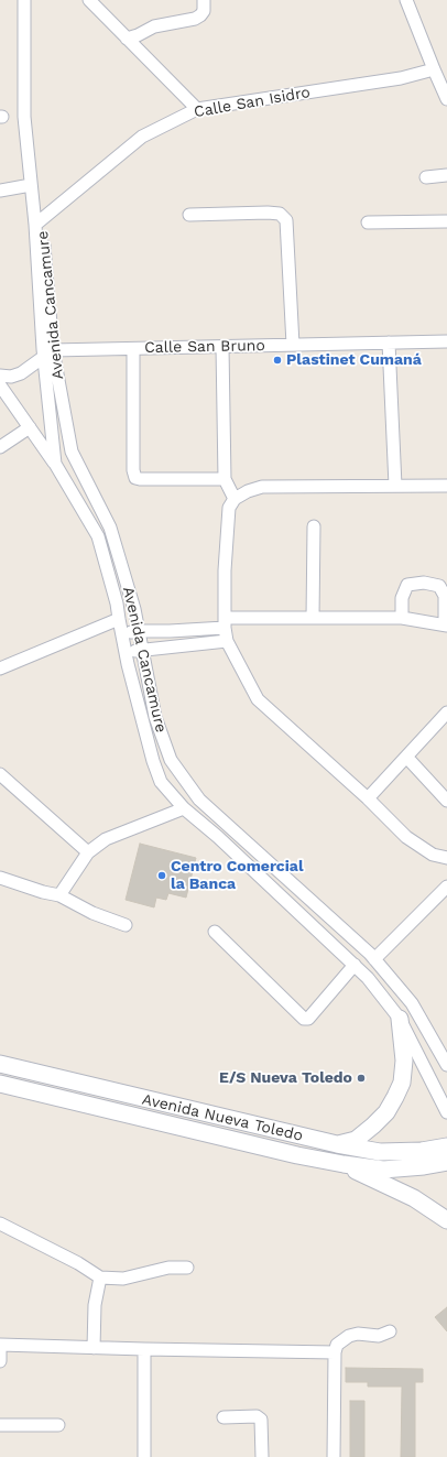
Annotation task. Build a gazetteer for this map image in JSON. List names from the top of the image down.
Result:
{
  "streets": {
    "main road": ["Avenida Nueva Toledo"],
    "street": ["Calle San Isidro", "Avenida Cancamure", "Calle San Bruno"]
  },
  "crossings": [
    ["Calle San Isidro", "Avenida Cancamure"],
    ["Avenida Cancamure", "Calle San Bruno"]
  ],
  "places": ["Plastinet Cumaná", "Centro Comercial la Banca", "E/S Nueva Toledo"]
}
